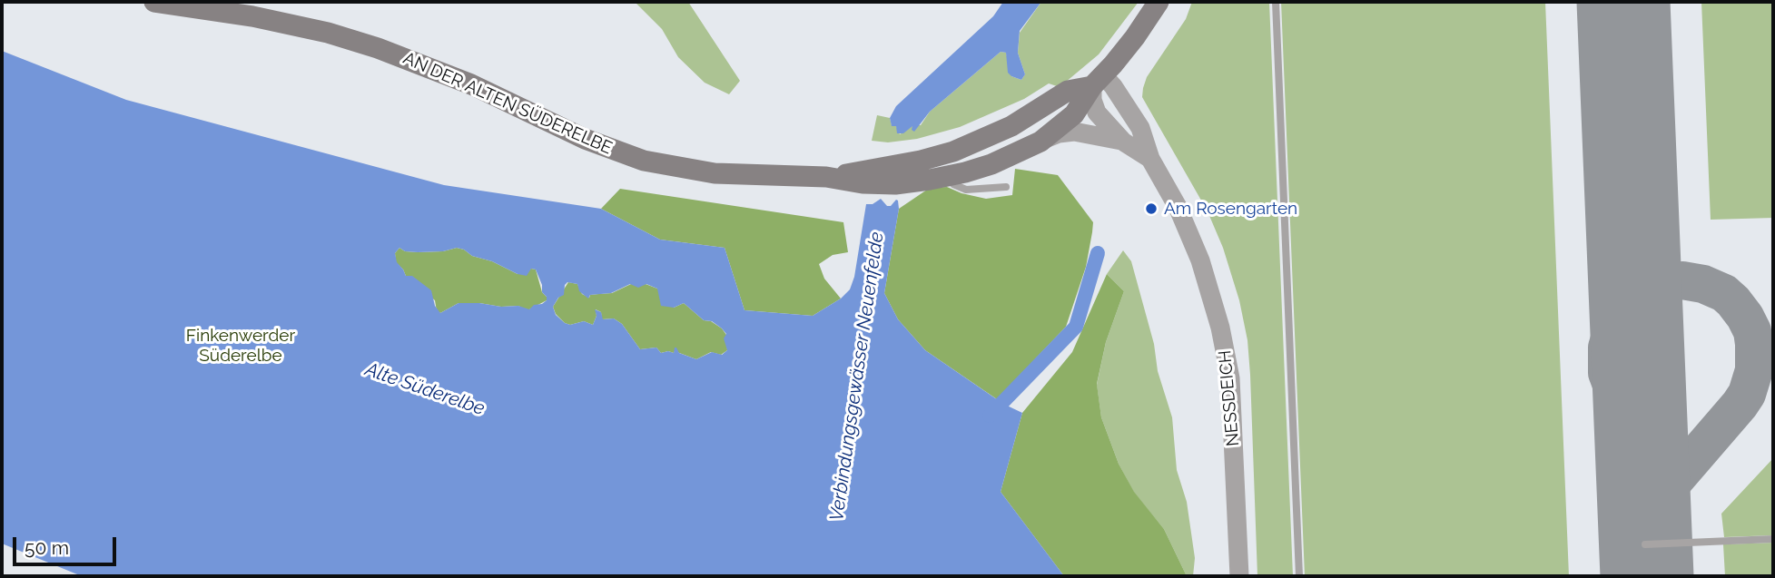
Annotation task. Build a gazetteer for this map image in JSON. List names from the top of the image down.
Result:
{
  "streets": {
    "main road": ["AN DER ALTEN SÜDERELBE"],
    "street": ["NESSDEICH"]
  },
  "crossings": [
    ["AN DER ALTEN SÜDERELBE", "NESSDEICH"]
  ],
  "water": ["Verbindungsgewässer Neuenfelde", "Alte Süderelbe"],
  "parks": ["Finkenwerder Süderelbe"],
  "places": ["Am Rosengarten"],
  "scale_bar": "50 m"
}
